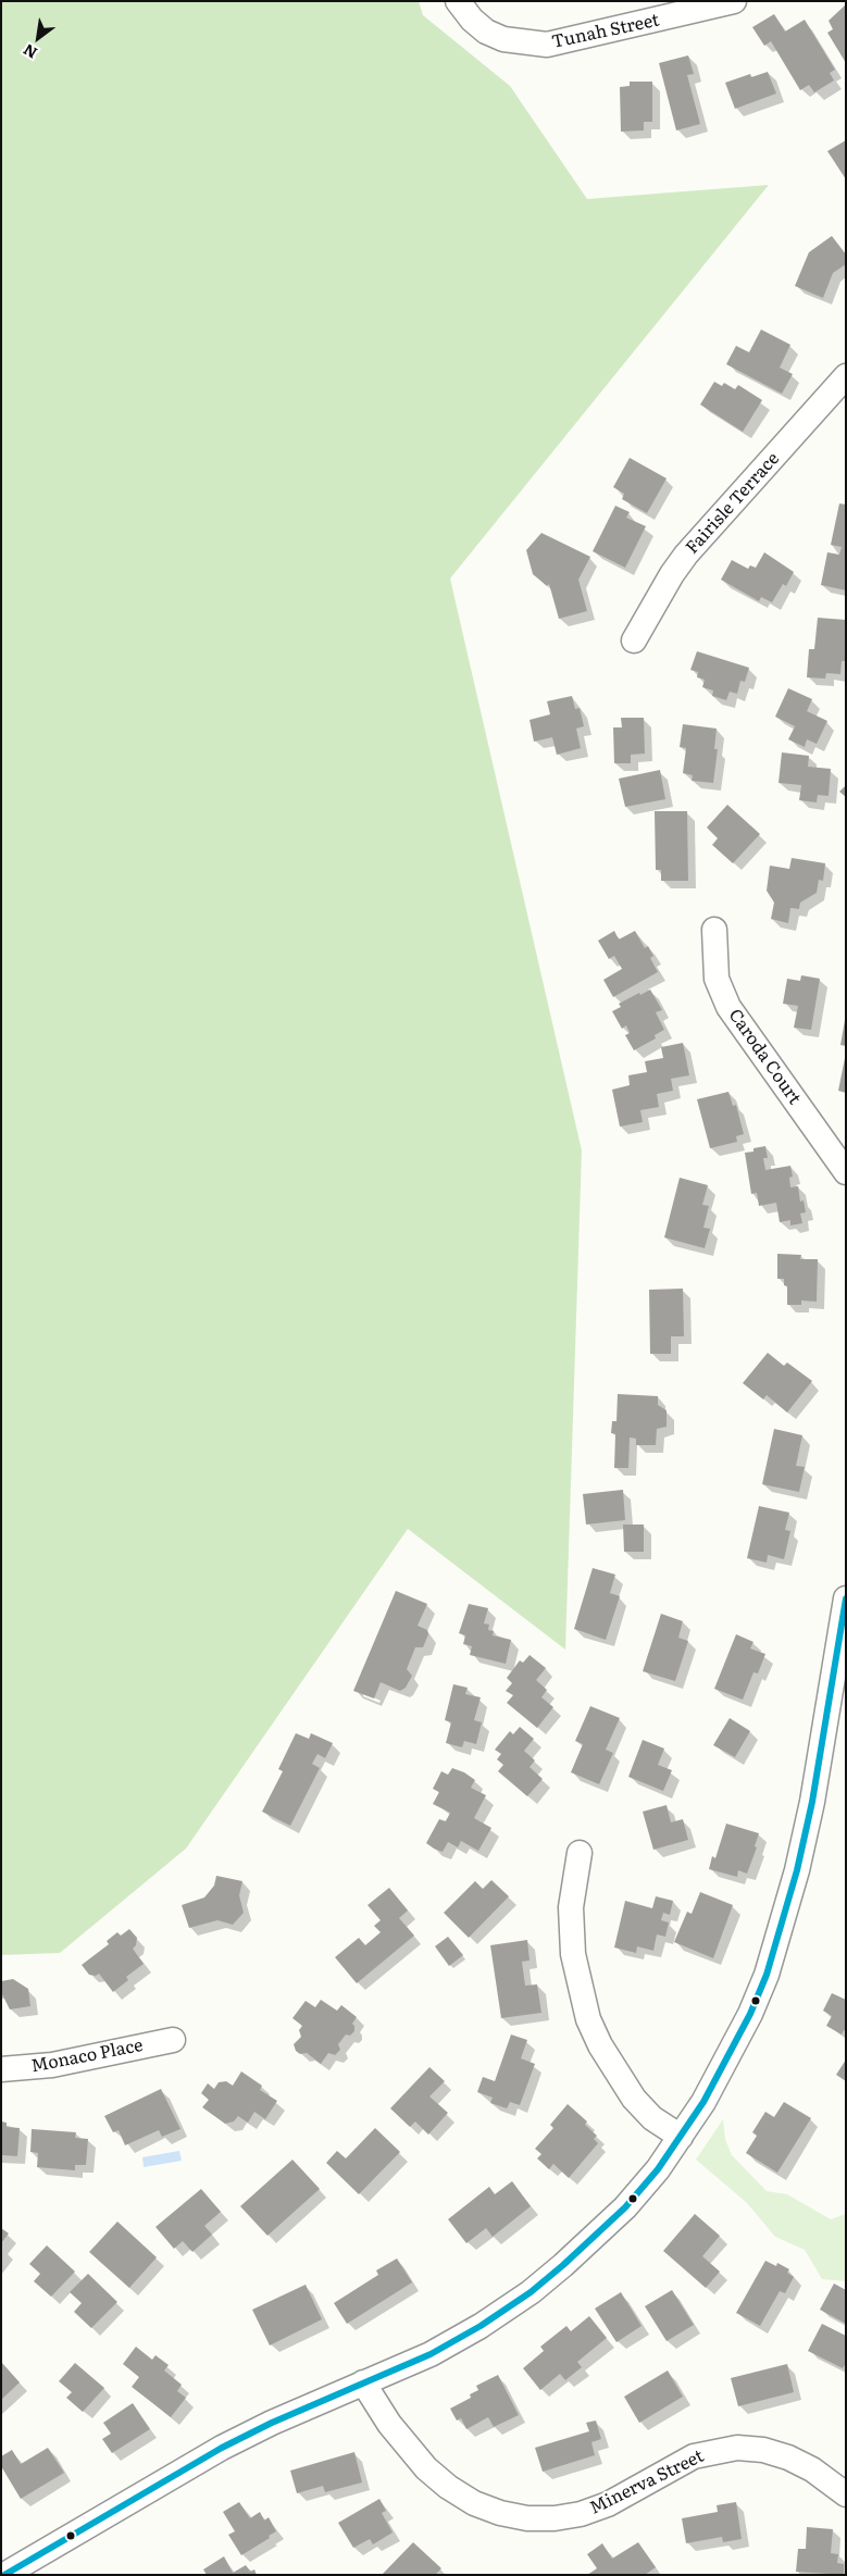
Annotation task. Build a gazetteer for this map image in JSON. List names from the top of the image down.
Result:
{
  "streets": {
    "street": [
      "Tunah Street",
      "Fairisle Terrace",
      "Caroda Court",
      "Monaco Place",
      "Minerva Street"
    ]
  },
  "north": "bottom left"
}
